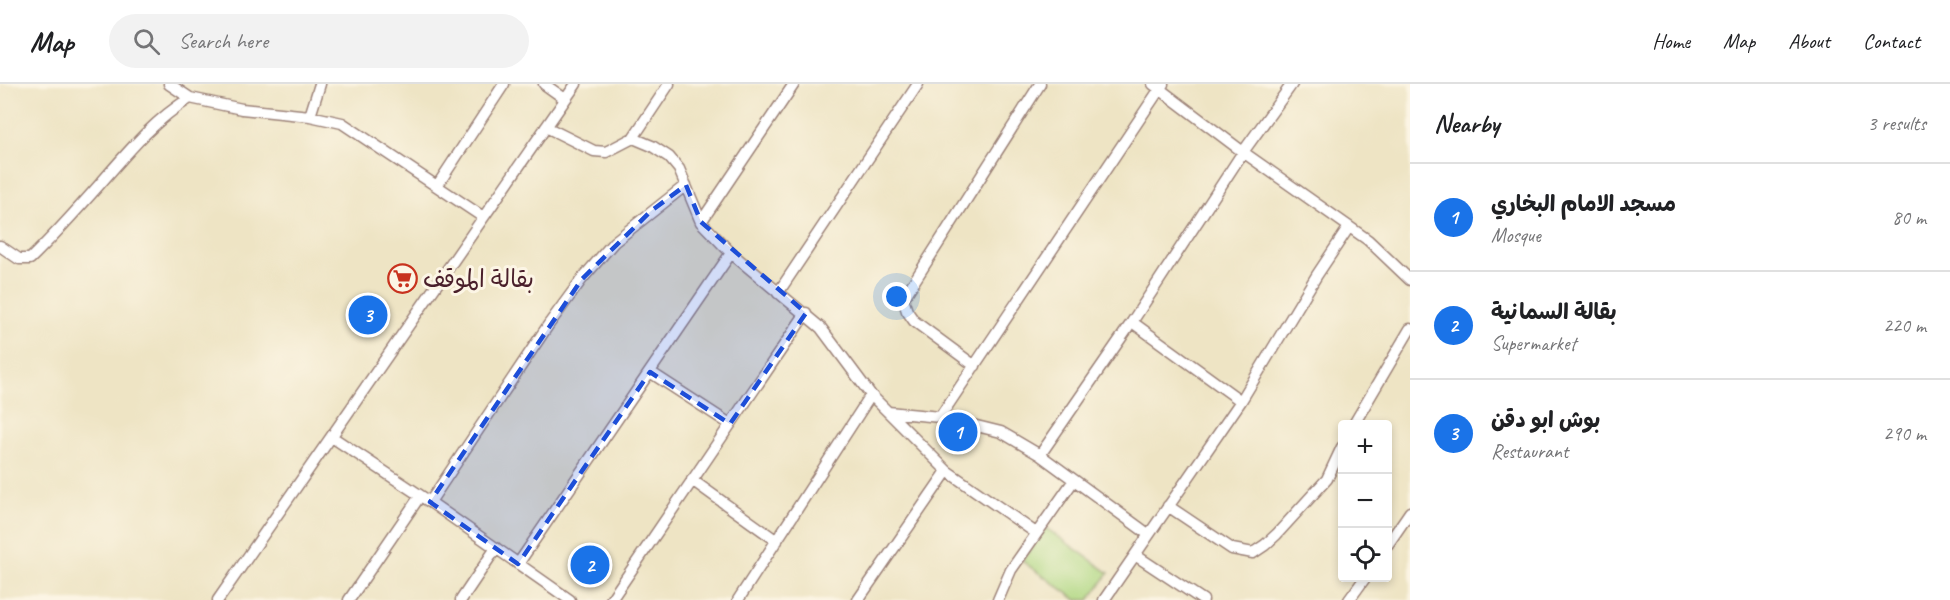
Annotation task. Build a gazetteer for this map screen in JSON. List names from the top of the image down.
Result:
{
  "places": {
    "supermarket": ["بقالة الموقف"]
  },
  "page": {
    "header": "Map",
    "search": "Search here",
    "nav": [
      "Home",
      "Map",
      "About",
      "Contact"
    ],
    "heading": ["Nearby", "3 results"],
    "list": [
      {
        "mark": "1",
        "name": "مسجد الامام البخاري",
        "note": "Mosque",
        "value": "80 m"
      },
      {
        "mark": "2",
        "name": "بقالة السمانية",
        "note": "Supermarket",
        "value": "220 m"
      },
      {
        "mark": "3",
        "name": "بوش ابو دقن",
        "note": "Restaurant",
        "value": "290 m"
      }
    ],
    "pins": ["3", "1", "2"],
    "map_buttons": ["+", "−"]
  }
}
